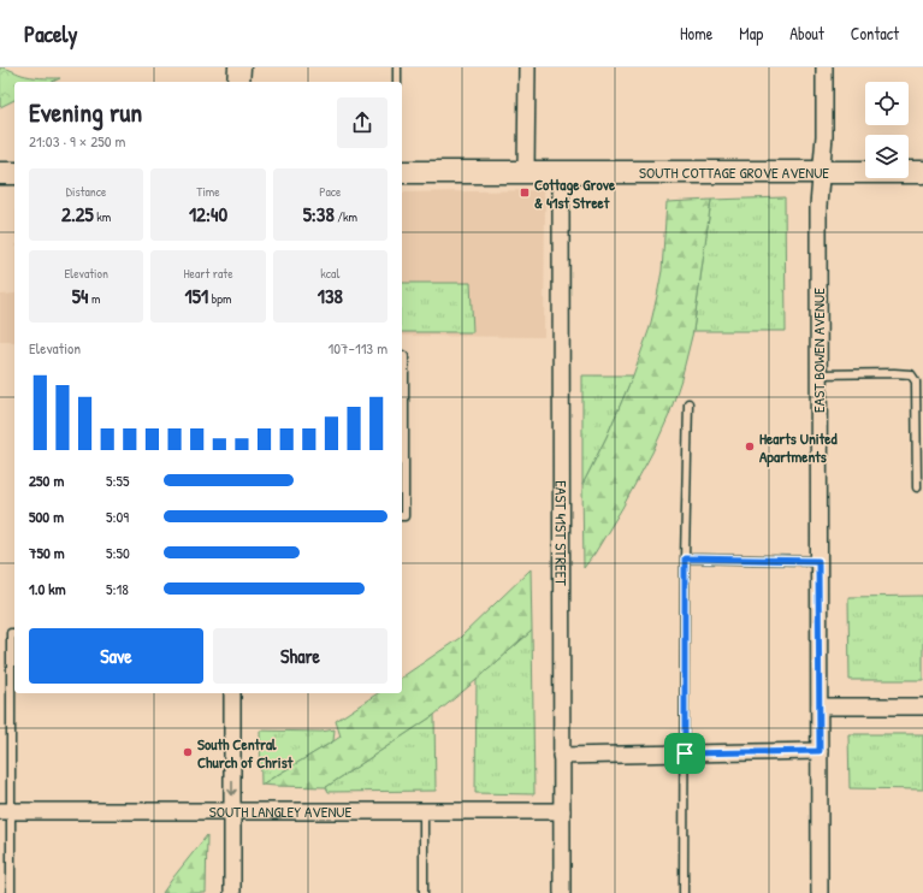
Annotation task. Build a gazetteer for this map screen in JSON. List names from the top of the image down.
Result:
{
  "streets": {
    "main road": ["SOUTH COTTAGE GROVE AVENUE"],
    "street": ["EAST BOWEN AVENUE", "EAST 41ST STREET", "SOUTH LANGLEY AVENUE"]
  },
  "crossings": [
    ["SOUTH COTTAGE GROVE AVENUE", "EAST BOWEN AVENUE"],
    ["SOUTH COTTAGE GROVE AVENUE", "EAST 41ST STREET"],
    ["EAST 41ST STREET", "SOUTH LANGLEY AVENUE"]
  ],
  "places": {
    "transit": ["Cottage Grove & 41st Street"],
    "other": ["Hearts United Apartments", "South Central Church of Christ"]
  },
  "page": {
    "header": "Pacely",
    "nav": [
      "Home",
      "Map",
      "About",
      "Contact"
    ],
    "heading": ["Evening run", "21:03 · 9 × 250 m"],
    "stats": [
      ["Distance", "2.25 km"],
      ["Time", "12:40"],
      ["Pace", "5:38 /km"],
      ["Elevation", "54 m"],
      ["Heart rate", "151 bpm"],
      ["kcal", "138"]
    ],
    "chart": ["Elevation", "107–113 m"],
    "list": [
      {
        "name": "250 m",
        "note": "5:55"
      },
      {
        "name": "500 m",
        "note": "5:09"
      },
      {
        "name": "750 m",
        "note": "5:50"
      },
      {
        "name": "1.0 km",
        "note": "5:18"
      }
    ],
    "buttons": ["Save", "Share"]
  }
}
